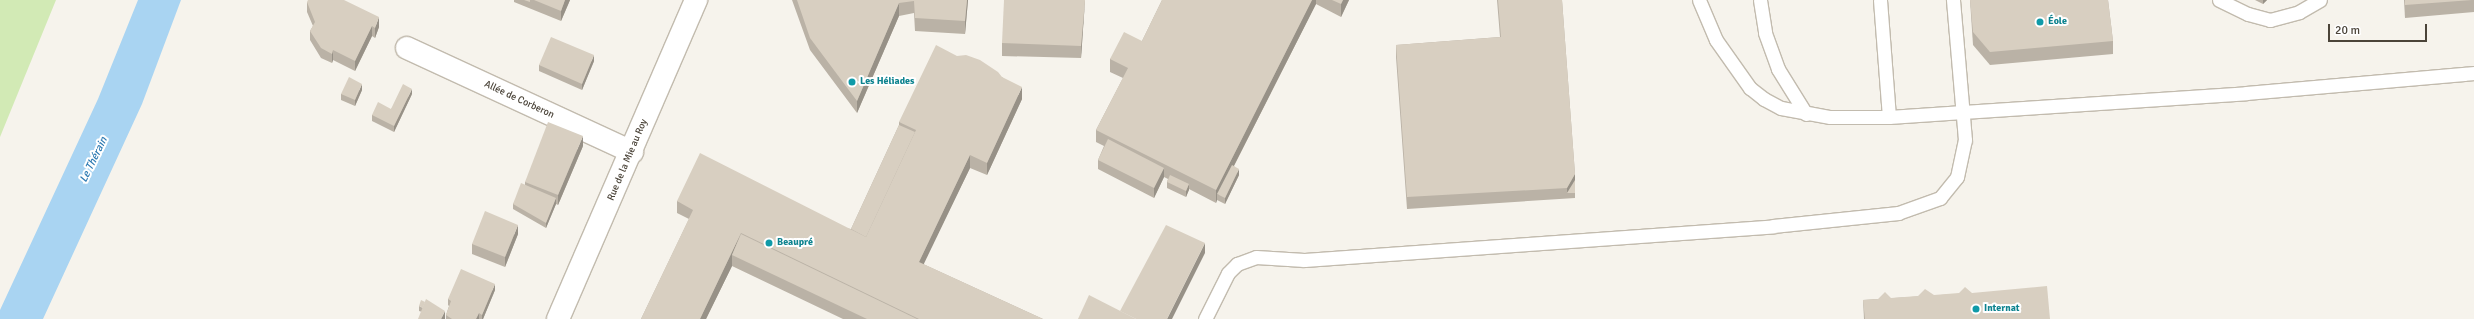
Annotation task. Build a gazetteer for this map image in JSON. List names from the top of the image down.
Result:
{
  "streets": {
    "street": ["Allée de Corberon", "Rue de la Mie au Roy"]
  },
  "crossings": [
    ["Allée de Corberon", "Rue de la Mie au Roy"]
  ],
  "water": ["Le Thérain"],
  "places": [
    "Éole",
    "Les Héliades",
    "Beaupré",
    "Internat"
  ],
  "scale_bar": "20 m"
}
